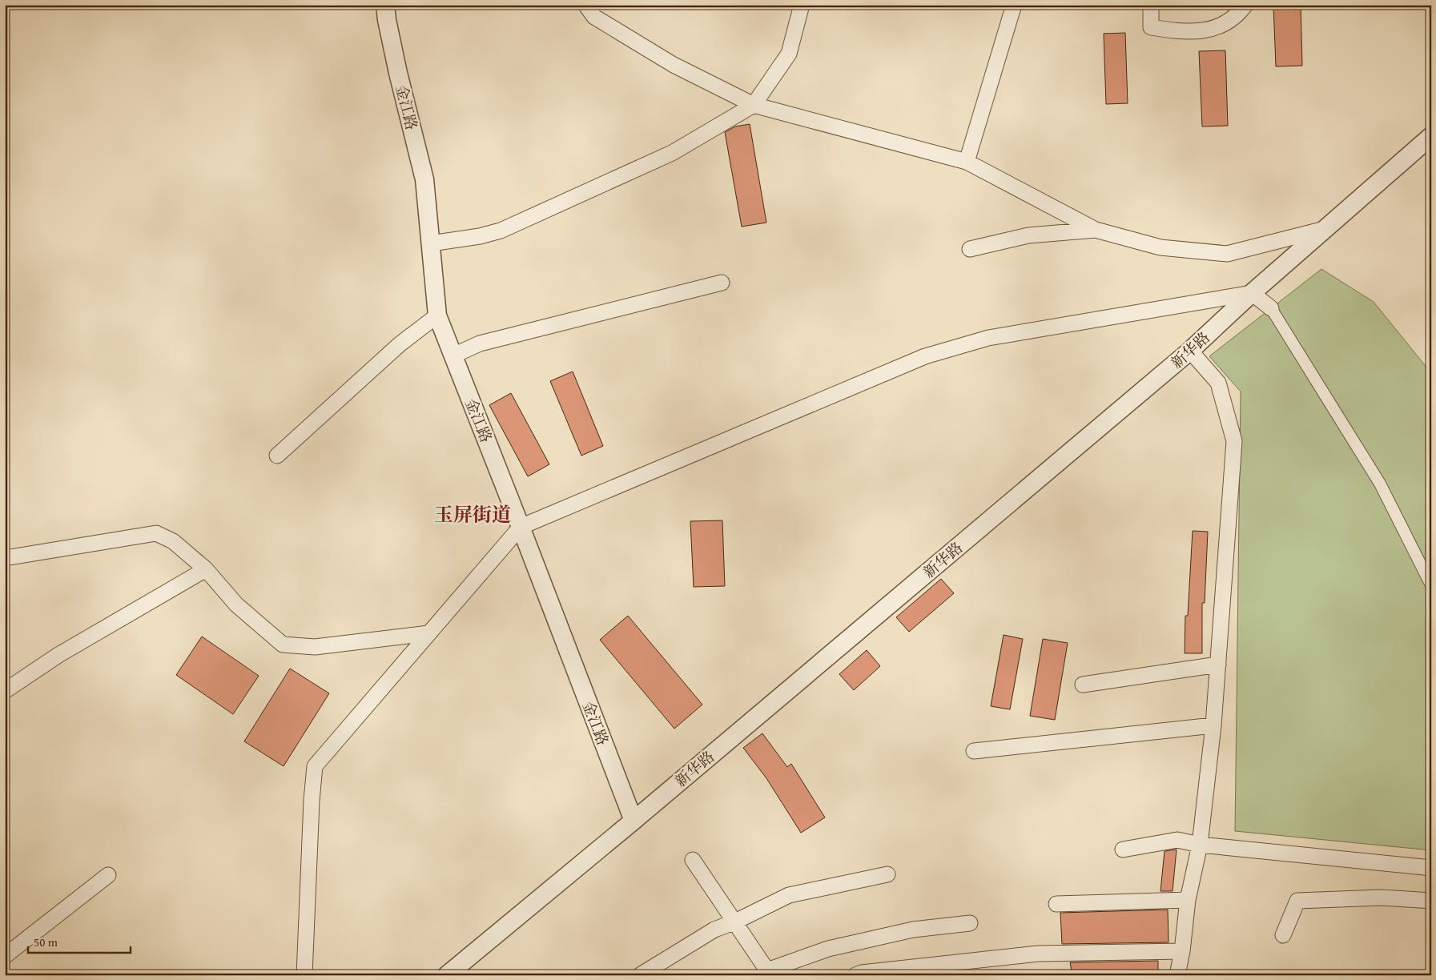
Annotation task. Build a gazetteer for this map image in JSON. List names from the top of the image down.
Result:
{
  "streets": {
    "street": ["金江路", "新华路"]
  },
  "crossings": [
    ["金江路", "新华路"]
  ],
  "districts": ["玉屏街道"],
  "scale_bar": "50 m"
}
